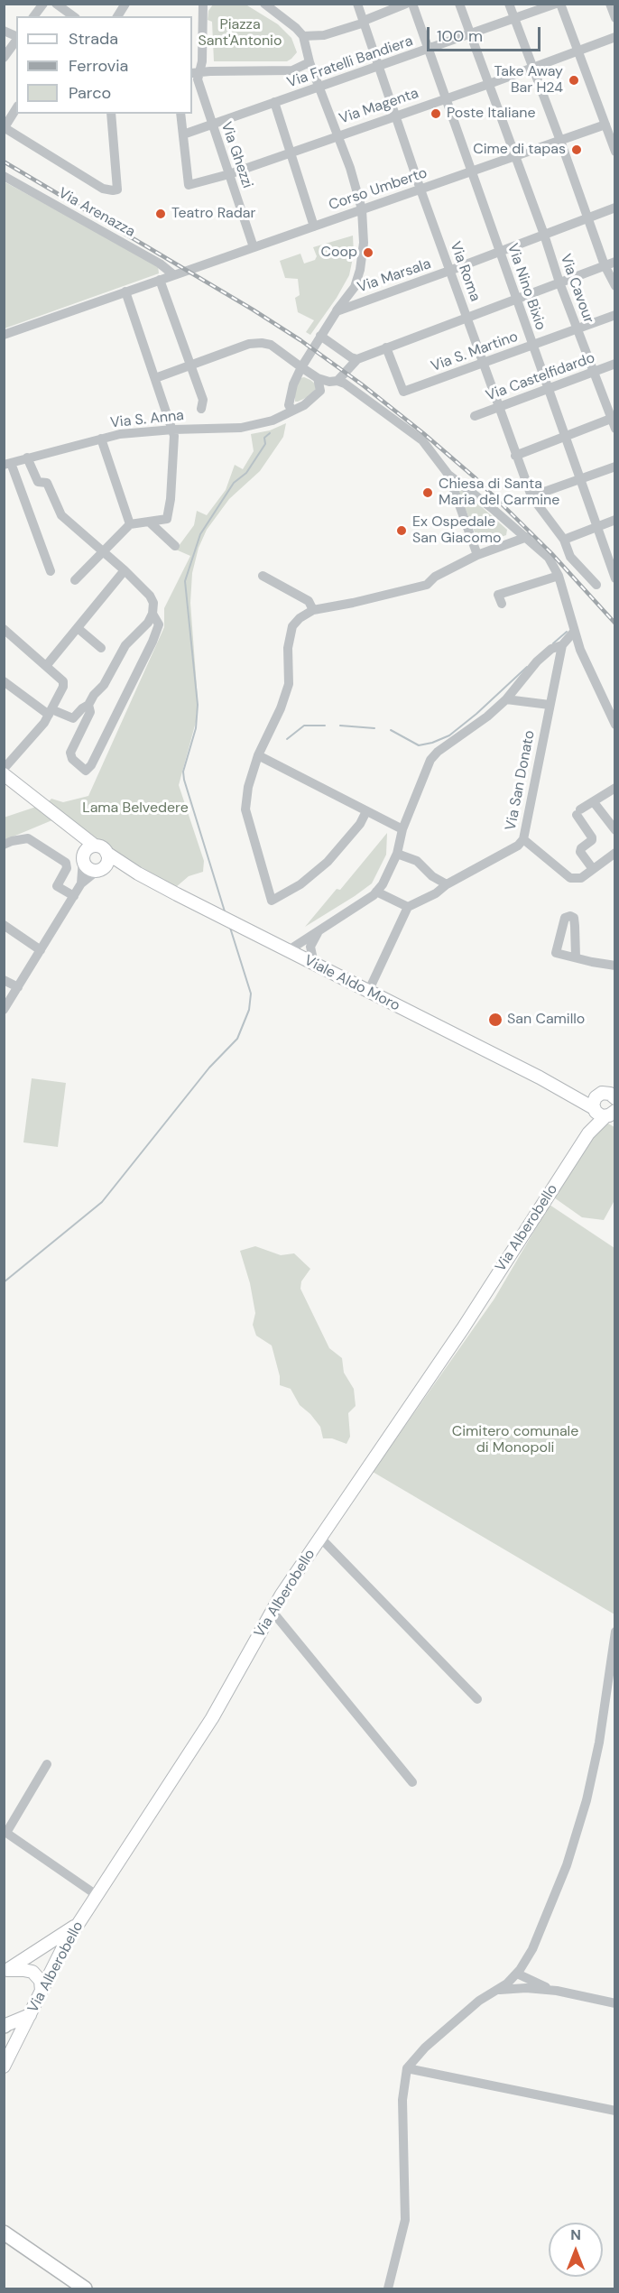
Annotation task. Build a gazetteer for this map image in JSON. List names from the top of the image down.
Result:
{
  "streets": {
    "main road": ["Viale Aldo Moro", "Via Alberobello"],
    "street": [
      "Via Fratelli Bandiera",
      "Via Magenta",
      "Via Ghezzi",
      "Corso Umberto",
      "Via Arenazza",
      "Via Roma",
      "Via Marsala",
      "Via Nino Bixio",
      "Via Cavour",
      "Via S. Martino",
      "Via Castelfidardo",
      "Via S. Anna",
      "Via San Donato"
    ]
  },
  "crossings": [
    ["Via Fratelli Bandiera", "Via Magenta"],
    ["Via Fratelli Bandiera", "Via Ghezzi"],
    ["Via Fratelli Bandiera", "Via Roma"],
    ["Via Fratelli Bandiera", "Via Nino Bixio"],
    ["Via Fratelli Bandiera", "Via Cavour"],
    ["Via Magenta", "Via Ghezzi"],
    ["Via Magenta", "Via Roma"],
    ["Via Magenta", "Via Nino Bixio"],
    ["Via Magenta", "Via Cavour"],
    ["Via Ghezzi", "Corso Umberto"],
    ["Corso Umberto", "Via Arenazza"],
    ["Corso Umberto", "Via Roma"],
    ["Corso Umberto", "Via Nino Bixio"],
    ["Corso Umberto", "Via Cavour"],
    ["Via Roma", "Via Marsala"],
    ["Via Roma", "Via S. Martino"],
    ["Via Roma", "Via Castelfidardo"],
    ["Via Marsala", "Via Nino Bixio"],
    ["Via Marsala", "Via Cavour"],
    ["Via Nino Bixio", "Via S. Martino"],
    ["Via Nino Bixio", "Via Castelfidardo"],
    ["Via Cavour", "Via S. Martino"],
    ["Via Cavour", "Via Castelfidardo"],
    ["Via San Donato", "Viale Aldo Moro"],
    ["Viale Aldo Moro", "Via Alberobello"]
  ],
  "parks": ["Piazza Sant'Antonio", "Lama Belvedere", "Cimitero comunale di Monopoli"],
  "places": [
    "Take Away Bar H24",
    "Poste Italiane",
    "Cime di tapas",
    "Teatro Radar",
    "Coop",
    "Chiesa di Santa Maria del Carmine",
    "Ex Ospedale San Giacomo",
    "San Camillo"
  ],
  "legend": ["Strada", "Ferrovia", "Parco"],
  "scale_bar": "100 m",
  "north": "top"
}
